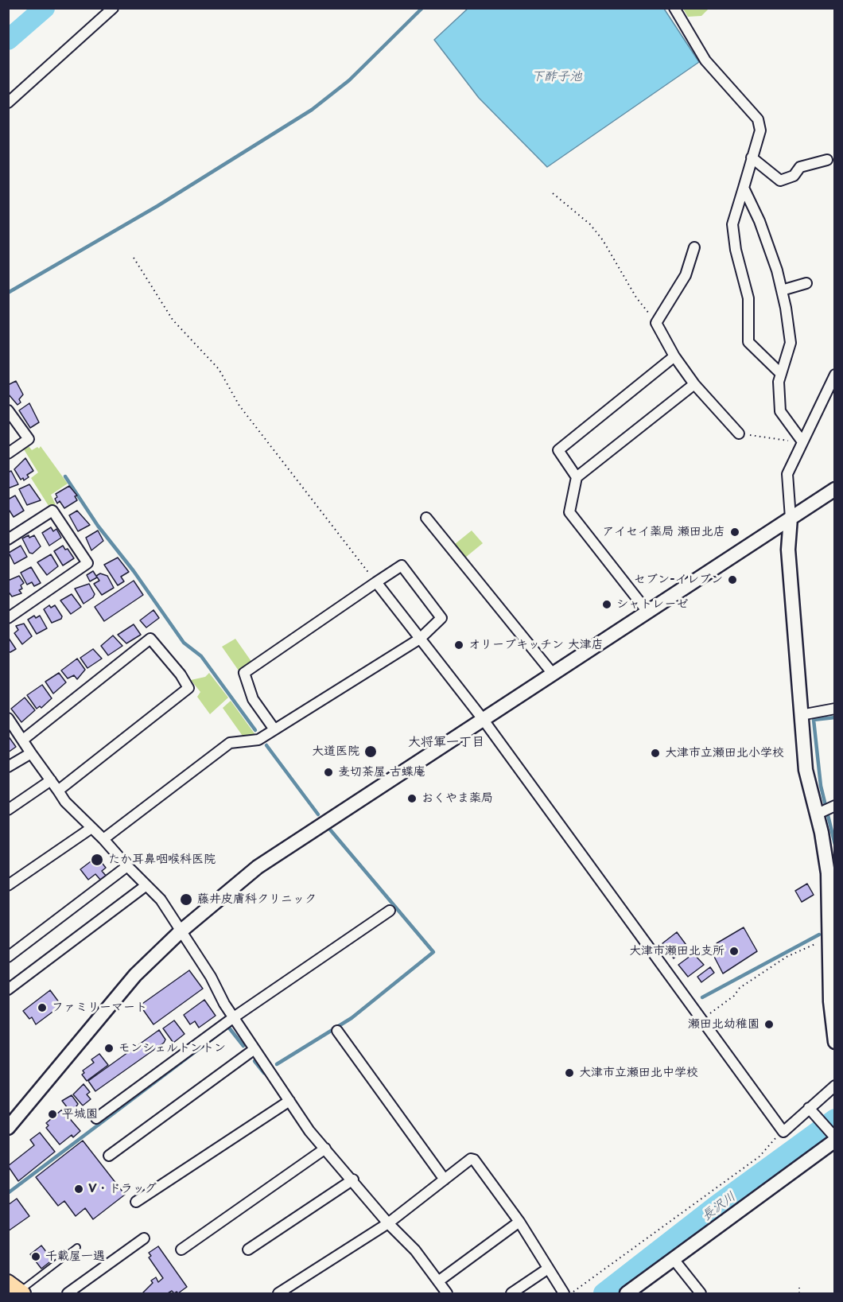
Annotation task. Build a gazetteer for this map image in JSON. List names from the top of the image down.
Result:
{
  "districts": ["大将軍一丁目"],
  "water": ["下酢子池", "長沢川"],
  "places": [
    "アイセイ薬局 瀬田北店",
    "セブン-イレブン",
    "シャトレーゼ",
    "オリーブキッチン 大津店",
    "大道医院",
    "大津市立瀬田北小学校",
    "麦切茶屋 古蝶庵",
    "おくやま薬局",
    "たか耳鼻咽喉科医院",
    "藤井皮膚科クリニック",
    "大津市瀬田北支所",
    "ファミリーマート",
    "瀬田北幼稚園",
    "モンシェルトントン",
    "大津市立瀬田北中学校",
    "平城園",
    "V・ドラッグ",
    "千載屋一遇"
  ]
}
